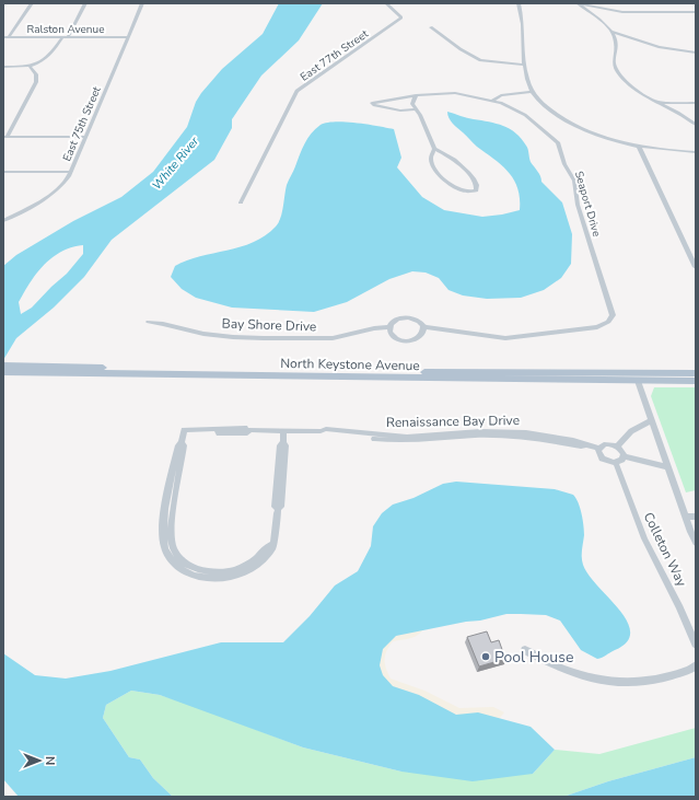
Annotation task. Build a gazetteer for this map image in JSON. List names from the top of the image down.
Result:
{
  "streets": {
    "main road": ["North Keystone Avenue"],
    "street": [
      "Ralston Avenue",
      "East 77th Street",
      "East 75th Street",
      "Seaport Drive",
      "Bay Shore Drive",
      "Renaissance Bay Drive",
      "Colleton Way"
    ]
  },
  "crossings": [
    ["Ralston Avenue", "East 75th Street"],
    ["Seaport Drive", "Bay Shore Drive"],
    ["Renaissance Bay Drive", "Colleton Way"]
  ],
  "water": ["White River"],
  "places": ["Pool House"],
  "north": "right"
}
